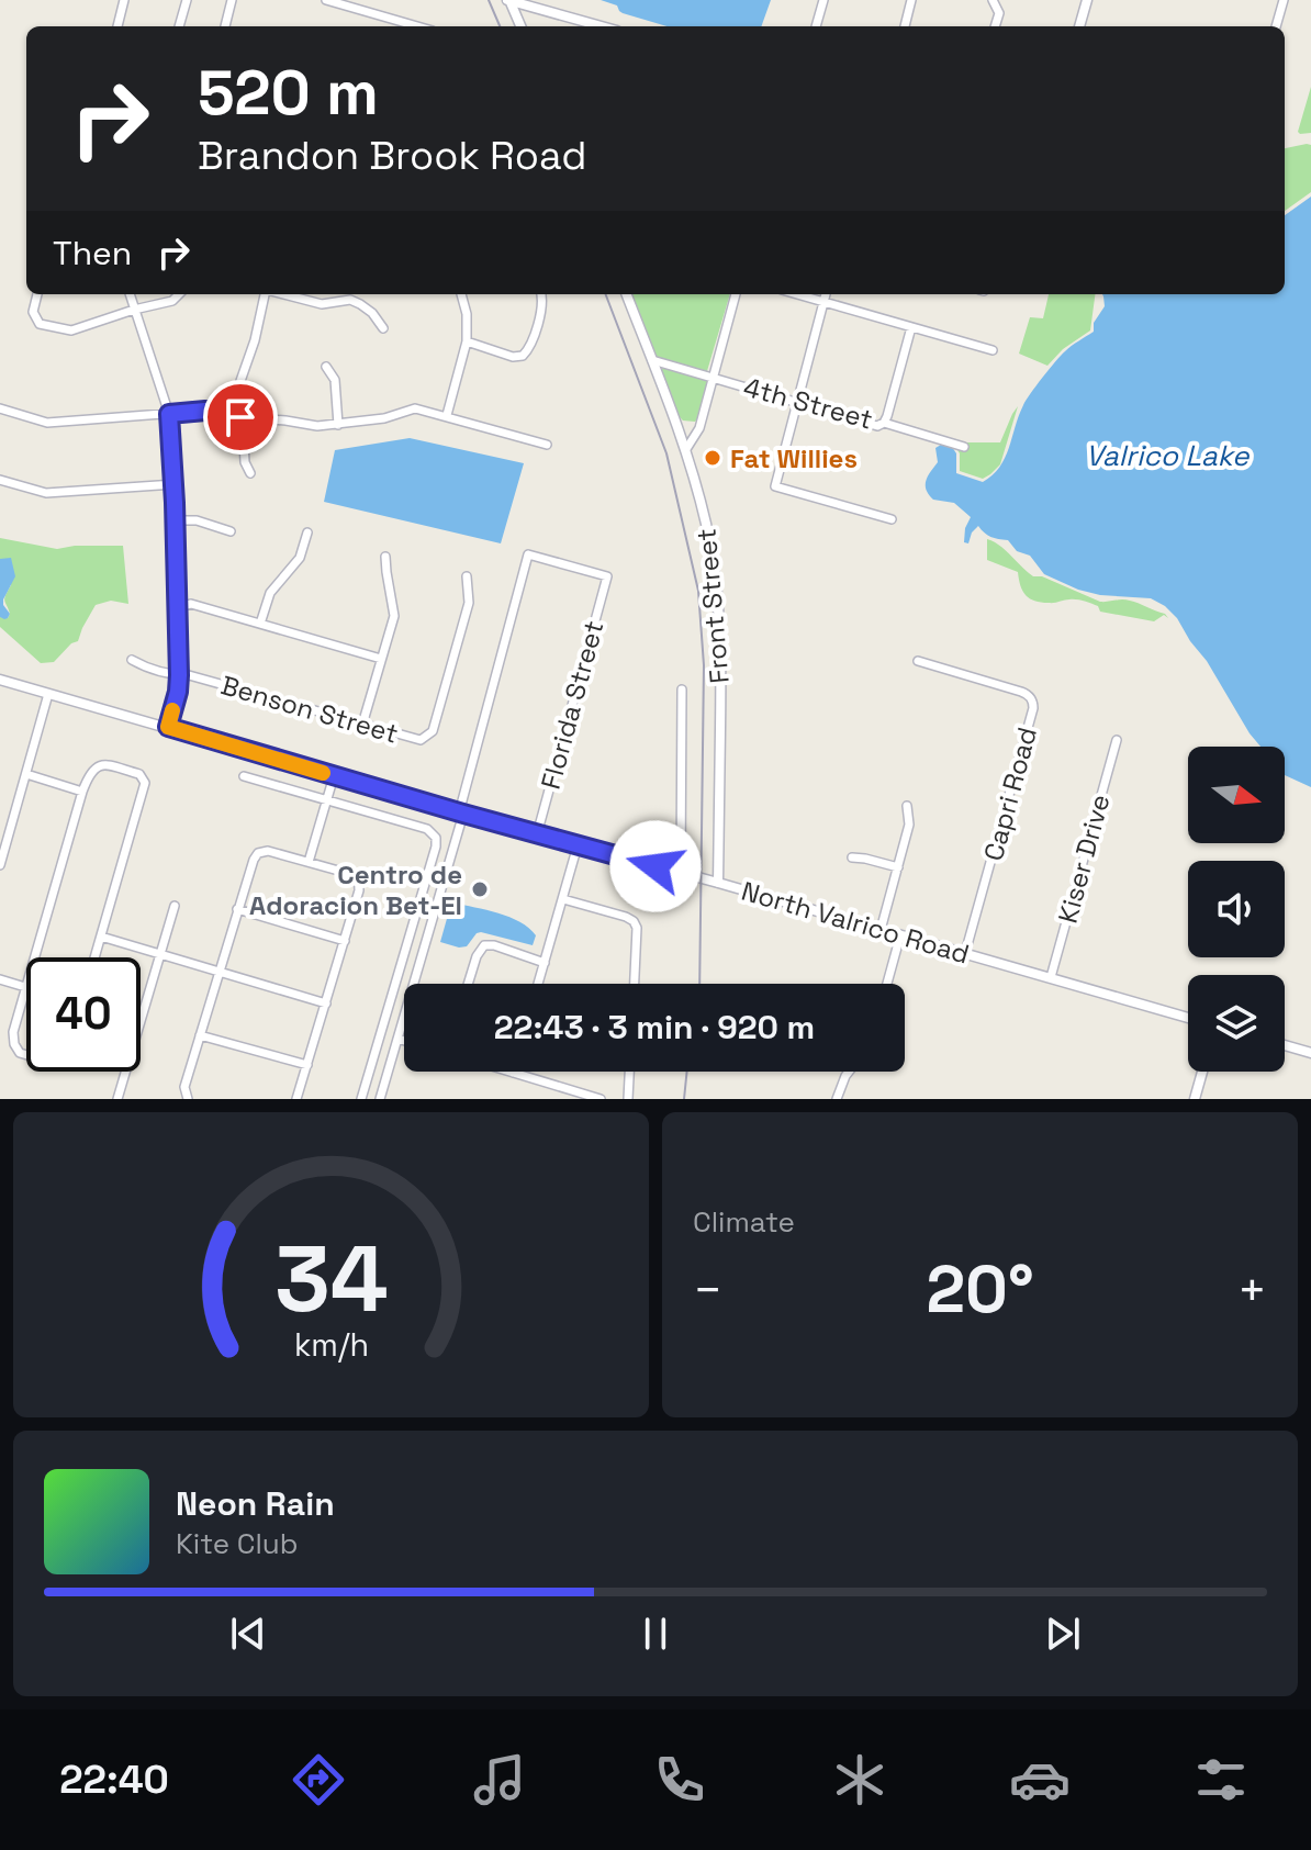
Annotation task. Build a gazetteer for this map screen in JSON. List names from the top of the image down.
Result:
{
  "streets": {
    "street": [
      "4th Street",
      "Front Street",
      "Florida Street",
      "Benson Street",
      "Capri Road",
      "Kiser Drive",
      "North Valrico Road"
    ]
  },
  "crossings": [
    ["4th Street", "Front Street"],
    ["Front Street", "North Valrico Road"],
    ["Florida Street", "North Valrico Road"],
    ["Capri Road", "North Valrico Road"],
    ["Kiser Drive", "North Valrico Road"]
  ],
  "water": ["Valrico Lake"],
  "places": ["Fat Willies", "Centro de Adoracion Bet-El"],
  "north": "right",
  "page": {
    "turn": ["520 m", "Brandon Brook Road"],
    "then": "Then",
    "limit": "40",
    "trip": "22:43 · 3 min · 920 m",
    "tile": "Climate",
    "heat": ["−", "20°", "+"],
    "song": ["Neon Rain", "Kite Club"],
    "tabs": "22:40",
    "gauge": ["34", "km/h"]
  }
}
